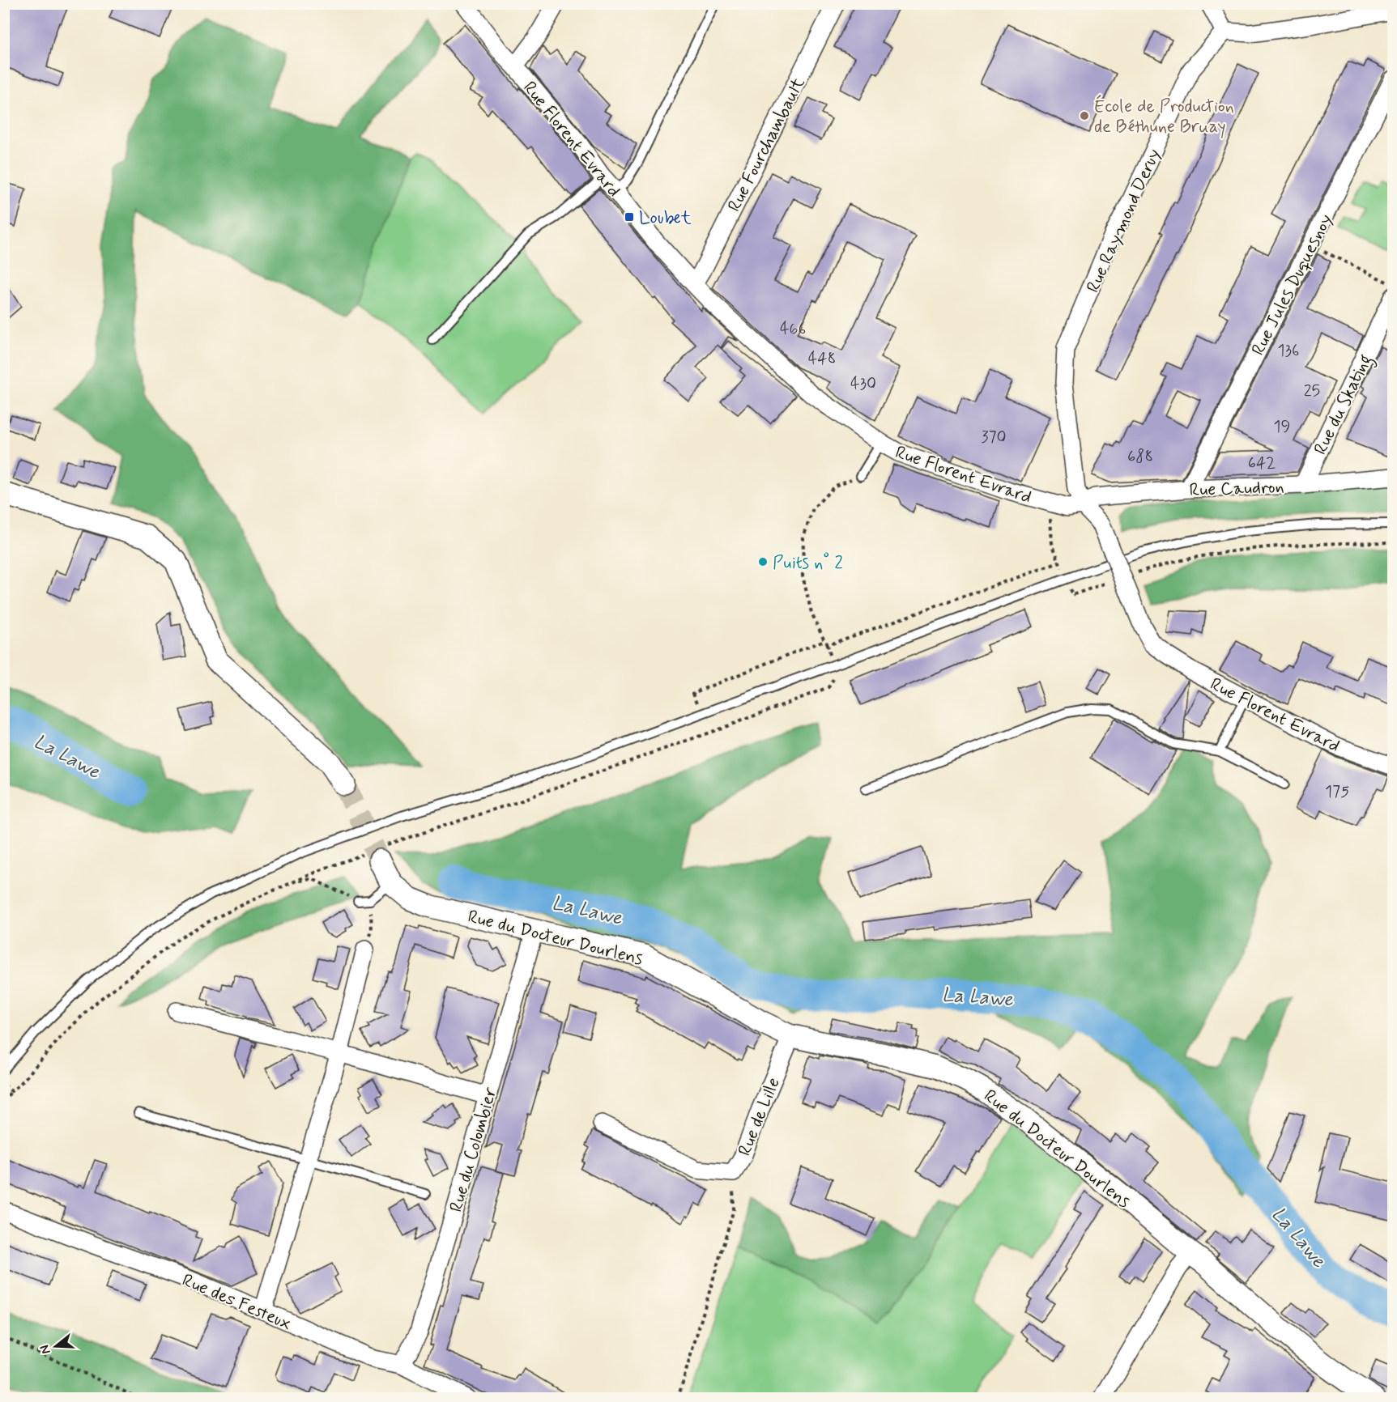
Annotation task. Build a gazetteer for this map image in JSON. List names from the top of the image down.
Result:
{
  "streets": {
    "street": [
      "Rue Florent Evrard",
      "Rue Fourchambault",
      "Rue Raymond Deruy",
      "Rue Jules Duquesnoy",
      "Rue du Skating",
      "Rue Caudron",
      "Rue du Docteur Dourlens",
      "Rue de Lille",
      "Rue du Colombier",
      "Rue des Festeux"
    ]
  },
  "crossings": [
    ["Rue Florent Evrard", "Rue Fourchambault"],
    ["Rue Florent Evrard", "Rue Raymond Deruy"],
    ["Rue Florent Evrard", "Rue Caudron"],
    ["Rue Raymond Deruy", "Rue Caudron"],
    ["Rue Jules Duquesnoy", "Rue Caudron"],
    ["Rue du Skating", "Rue Caudron"],
    ["Rue du Docteur Dourlens", "Rue de Lille"],
    ["Rue du Docteur Dourlens", "Rue du Colombier"],
    ["Rue du Colombier", "Rue des Festeux"]
  ],
  "water": ["La Lawe"],
  "places": {
    "other": ["École de Production de Béthune Bruay", "Puits n° 2"],
    "transit": ["Loubet"]
  },
  "house_numbers": [
    "466",
    "136",
    "448",
    "430",
    "25",
    "19",
    "370",
    "688",
    "642",
    "175"
  ],
  "north": "left"
}
